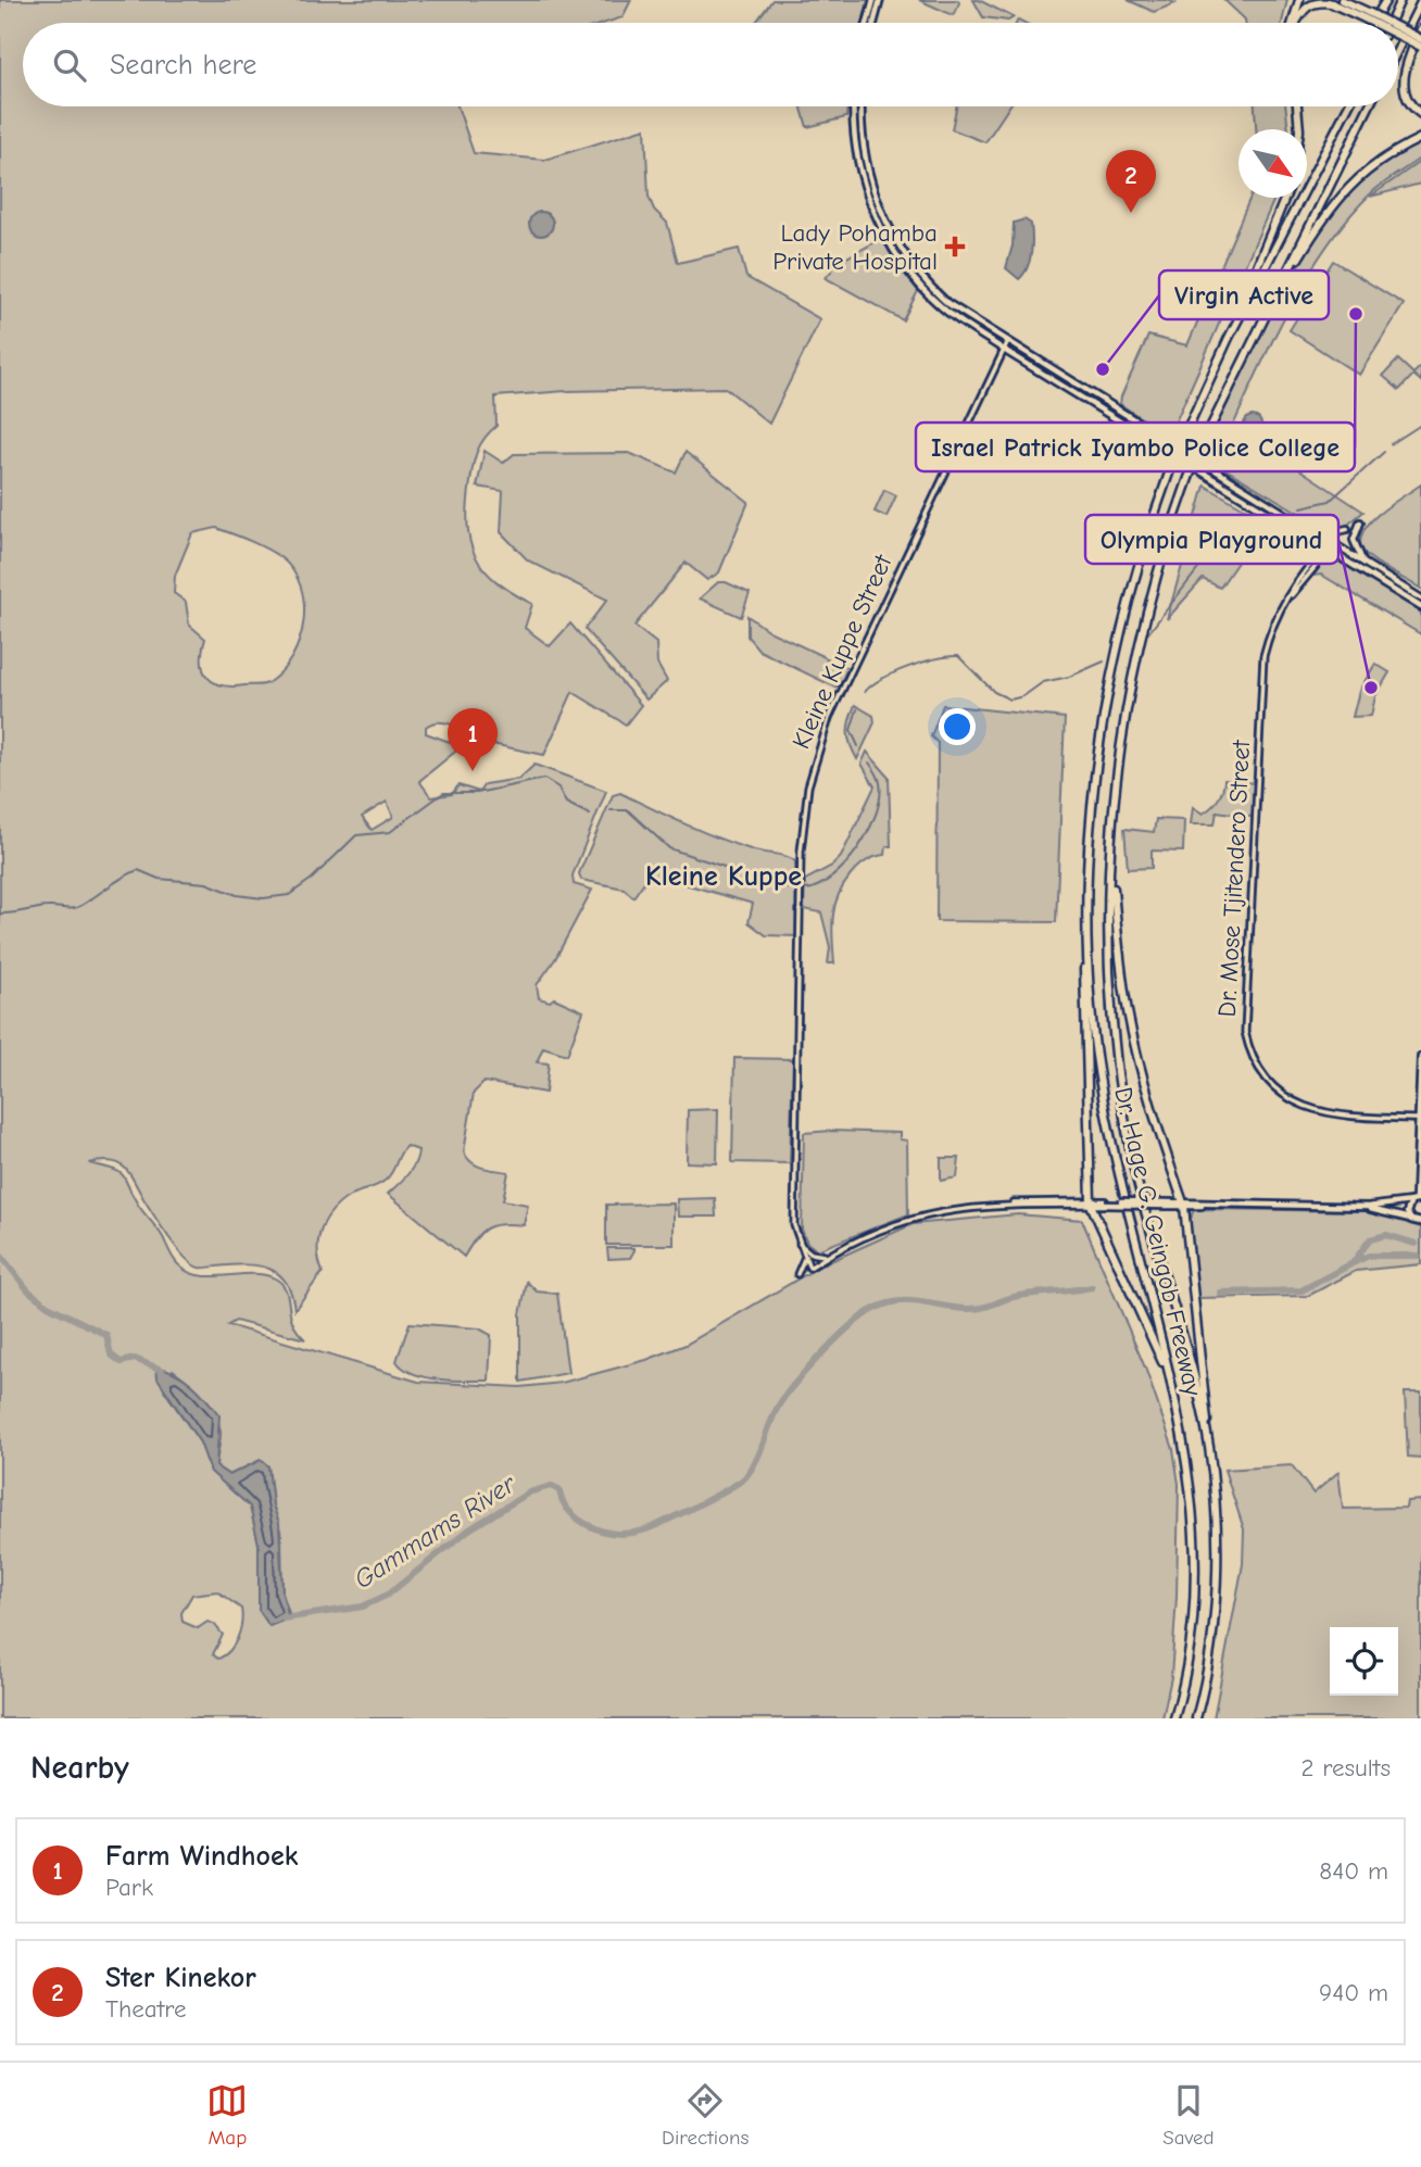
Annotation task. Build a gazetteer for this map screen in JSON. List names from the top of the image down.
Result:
{
  "streets": {
    "highway": ["Dr. Hage G. Geingob Freeway"],
    "street": ["Kleine Kuppe Street", "Dr. Mose Tjitendero Street"]
  },
  "districts": ["Kleine Kuppe"],
  "water": ["Gammams River"],
  "places": {
    "health": ["Lady Pohamba Private Hospital"],
    "other": ["Israel Patrick Iyambo Police College", "Virgin Active", "Olympia Playground"]
  },
  "north": "bottom right",
  "page": {
    "search": "Search here",
    "pins": ["2", "1"],
    "heading": ["Nearby", "2 results"],
    "list": [
      {
        "mark": "1",
        "name": "Farm Windhoek",
        "note": "Park",
        "value": "840 m"
      },
      {
        "mark": "2",
        "name": "Ster Kinekor",
        "note": "Theatre",
        "value": "940 m"
      }
    ],
    "nav": ["Map", "Directions", "Saved"]
  }
}
